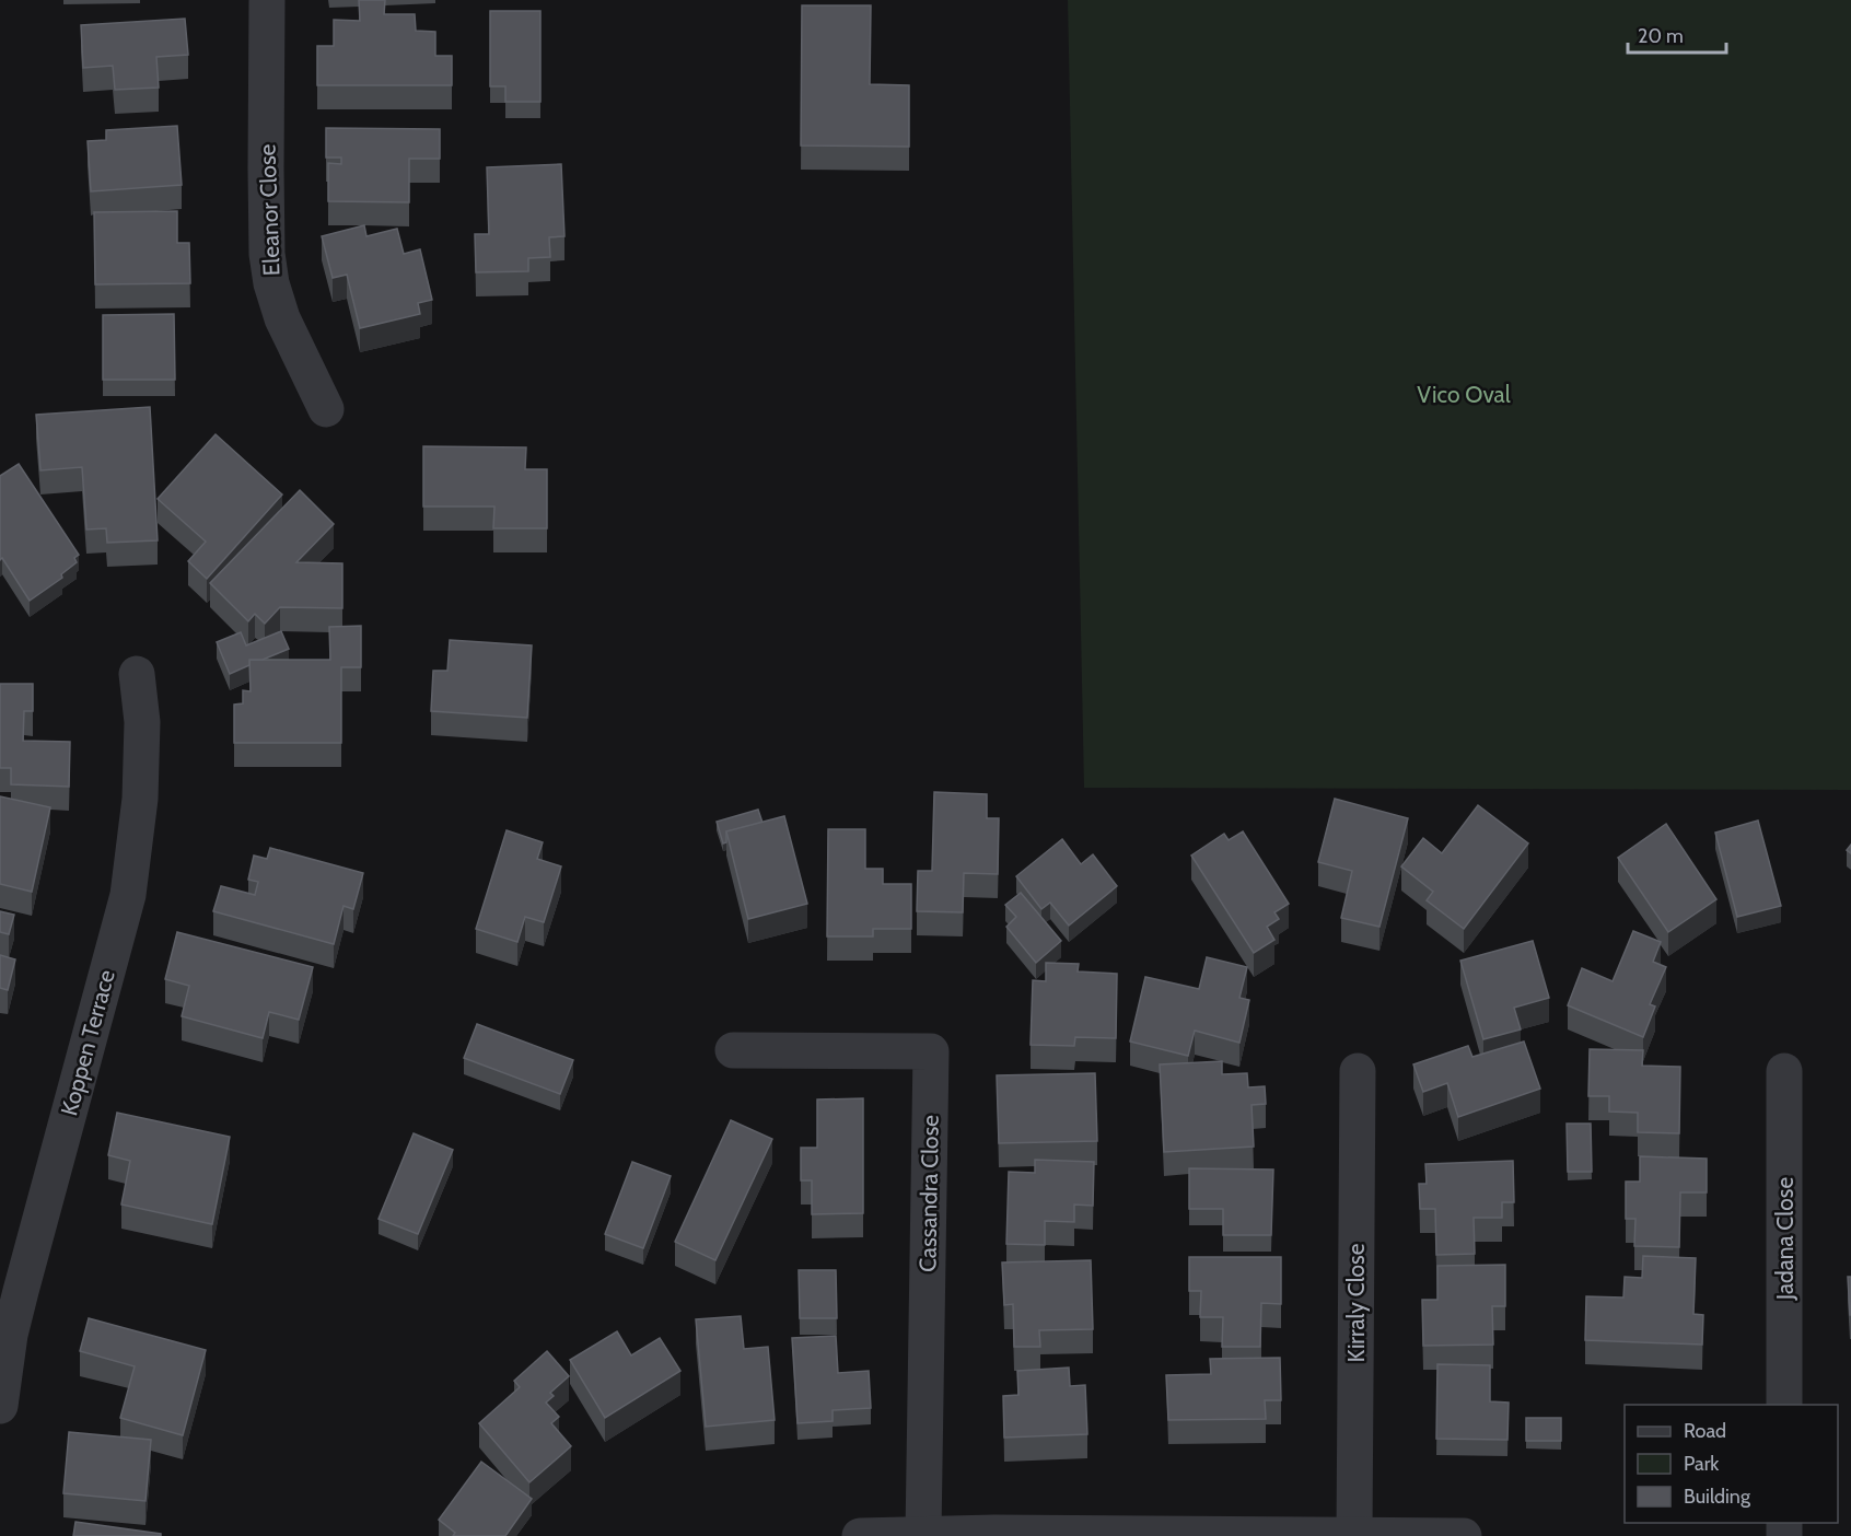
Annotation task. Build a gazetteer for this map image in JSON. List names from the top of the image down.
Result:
{
  "streets": {
    "street": [
      "Eleanor Close",
      "Koppen Terrace",
      "Cassandra Close",
      "Jadana Close",
      "Kirraly Close"
    ]
  },
  "parks": ["Vico Oval"],
  "legend": ["Road", "Park", "Building"],
  "scale_bar": "20 m"
}
